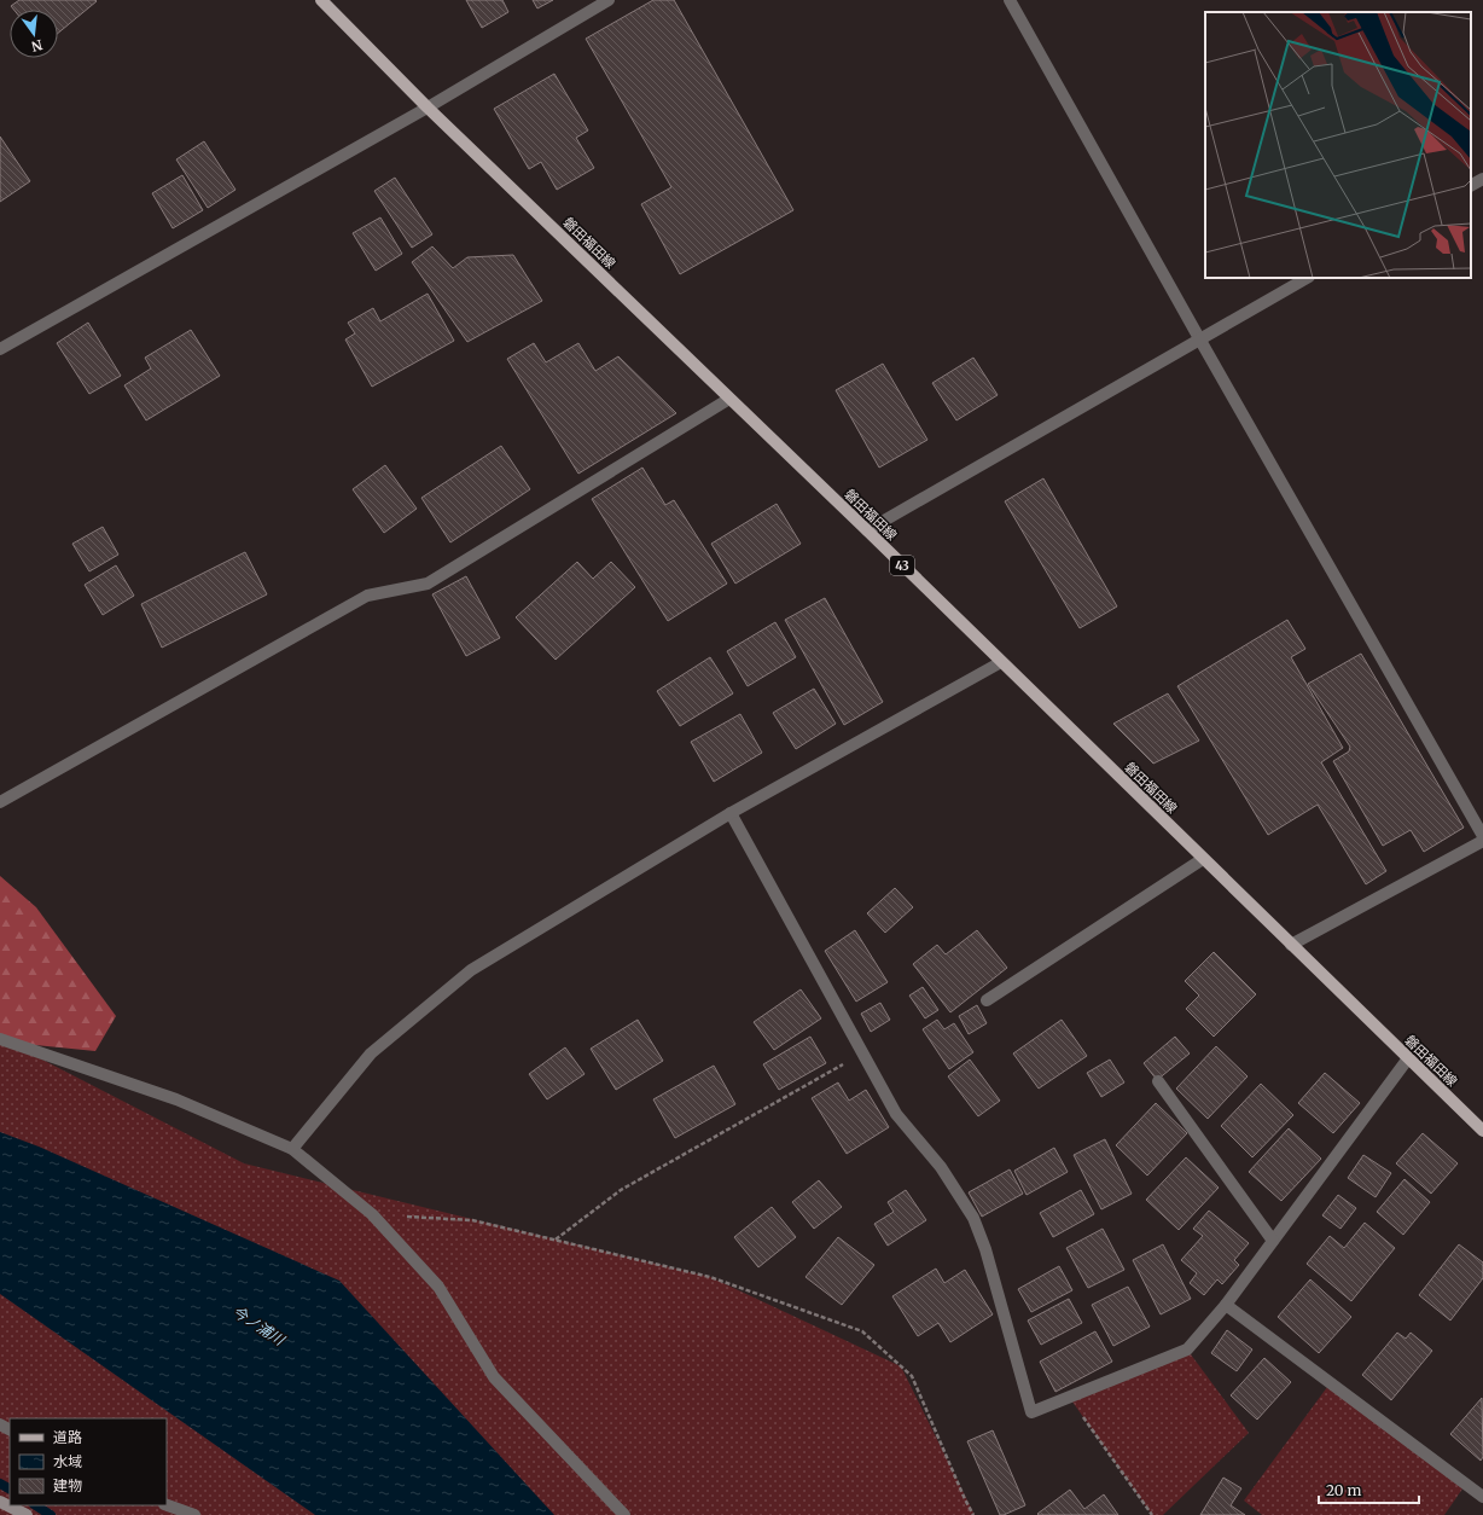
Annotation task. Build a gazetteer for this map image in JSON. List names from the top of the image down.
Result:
{
  "streets": {
    "main road": ["磐田福田線", "43"]
  },
  "water": ["今ノ浦川"],
  "legend": ["道路", "水域", "建物"],
  "scale_bar": "20 m",
  "north": "bottom"
}
